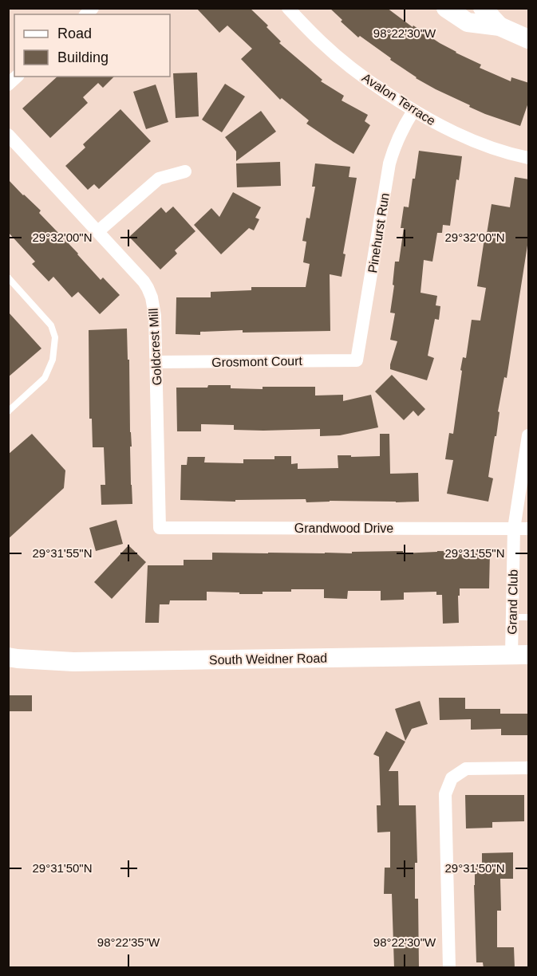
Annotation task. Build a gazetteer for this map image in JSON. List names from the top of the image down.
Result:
{
  "streets": {
    "main road": ["South Weidner Road"],
    "street": [
      "Avalon Terrace",
      "Pinehurst Run",
      "Goldcrest Mill",
      "Grosmont Court",
      "Grandwood Drive",
      "Grand Club"
    ]
  },
  "crossings": [
    ["Avalon Terrace", "Pinehurst Run"],
    ["Pinehurst Run", "Grosmont Court"],
    ["Goldcrest Mill", "Grosmont Court"],
    ["Goldcrest Mill", "Grandwood Drive"],
    ["Grandwood Drive", "Grand Club"],
    ["Grand Club", "South Weidner Road"]
  ],
  "legend": ["Road", "Building"],
  "coordinates": [
    "98°22'30\"W",
    "29°32'00\"N",
    "29°31'55\"N",
    "29°31'50\"N",
    "98°22'35\"W"
  ]
}
